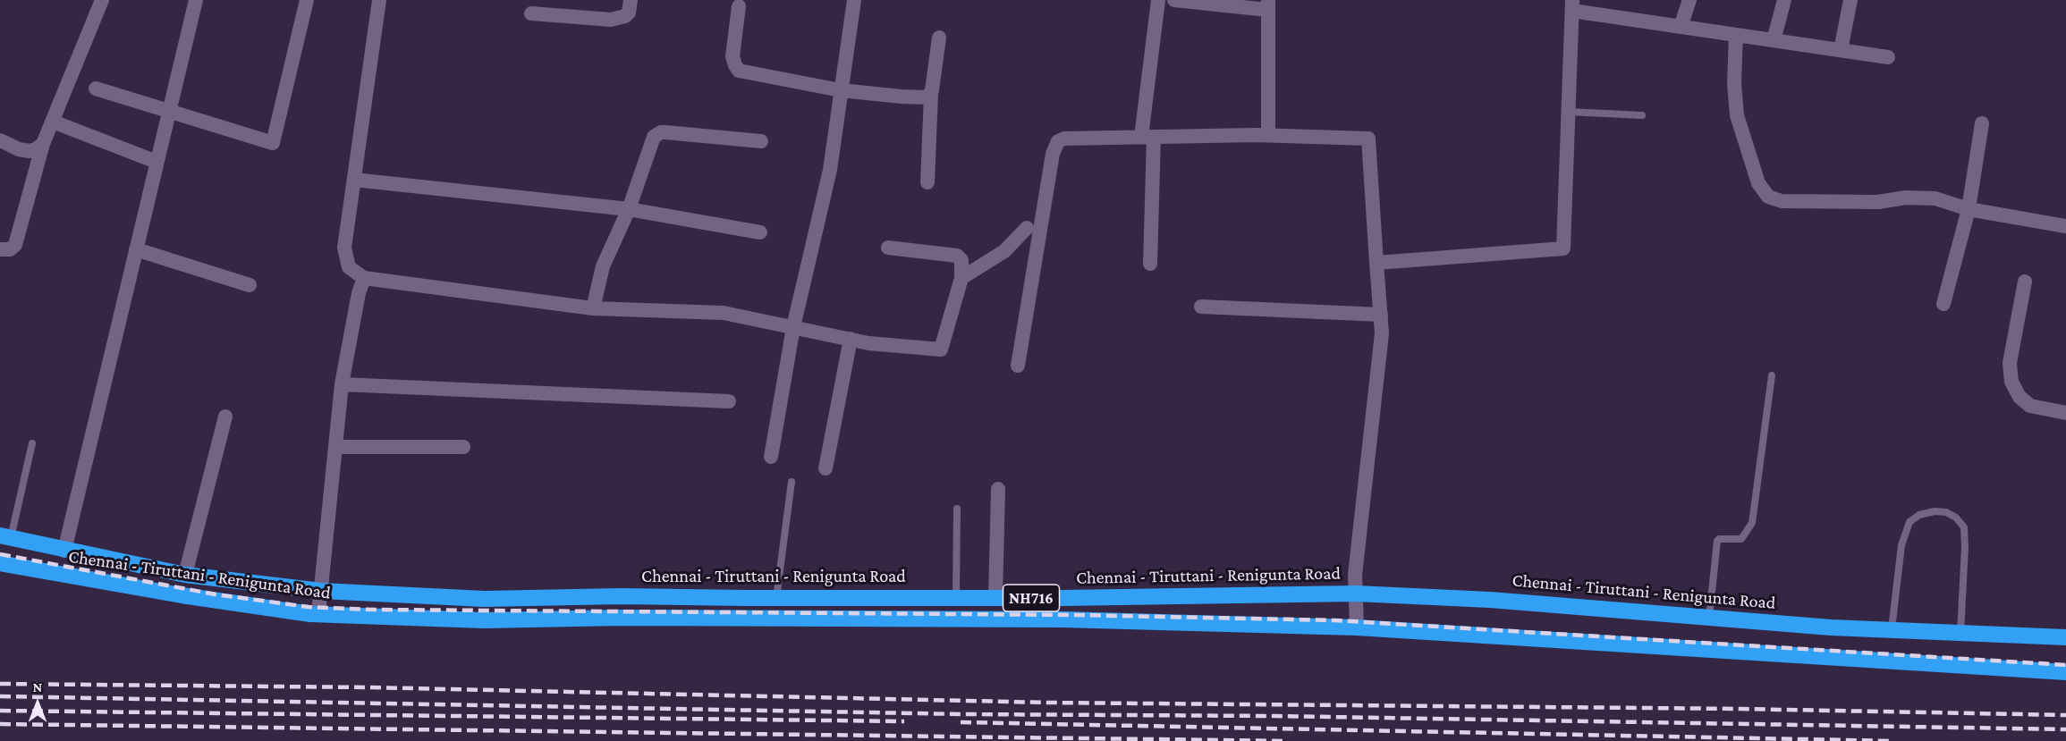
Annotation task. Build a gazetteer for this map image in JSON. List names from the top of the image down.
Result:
{
  "streets": {
    "highway": ["Chennai - Tiruttani - Renigunta Road", "NH716"]
  },
  "north": "top"
}
